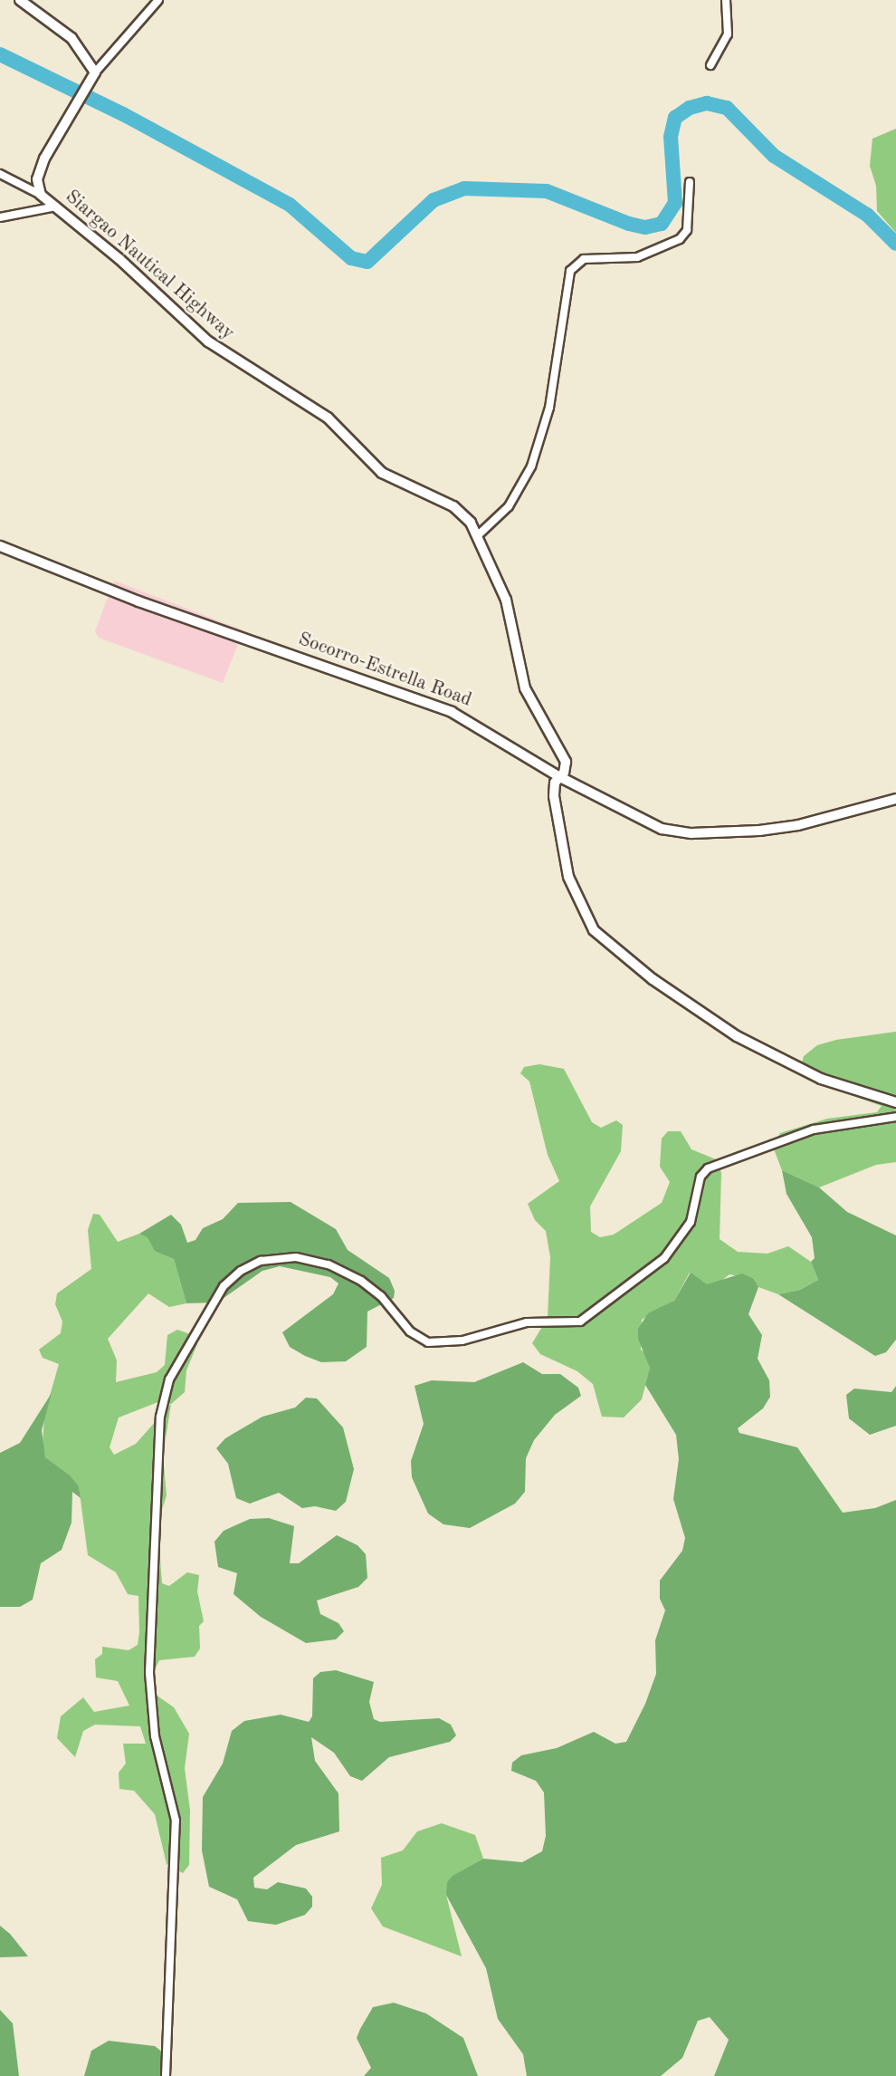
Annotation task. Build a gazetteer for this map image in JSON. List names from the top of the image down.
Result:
{
  "streets": {
    "main road": ["Siargao Nautical Highway"],
    "street": ["Socorro-Estrella Road"]
  },
  "crossings": [
    ["Siargao Nautical Highway", "Socorro-Estrella Road"]
  ]
}
